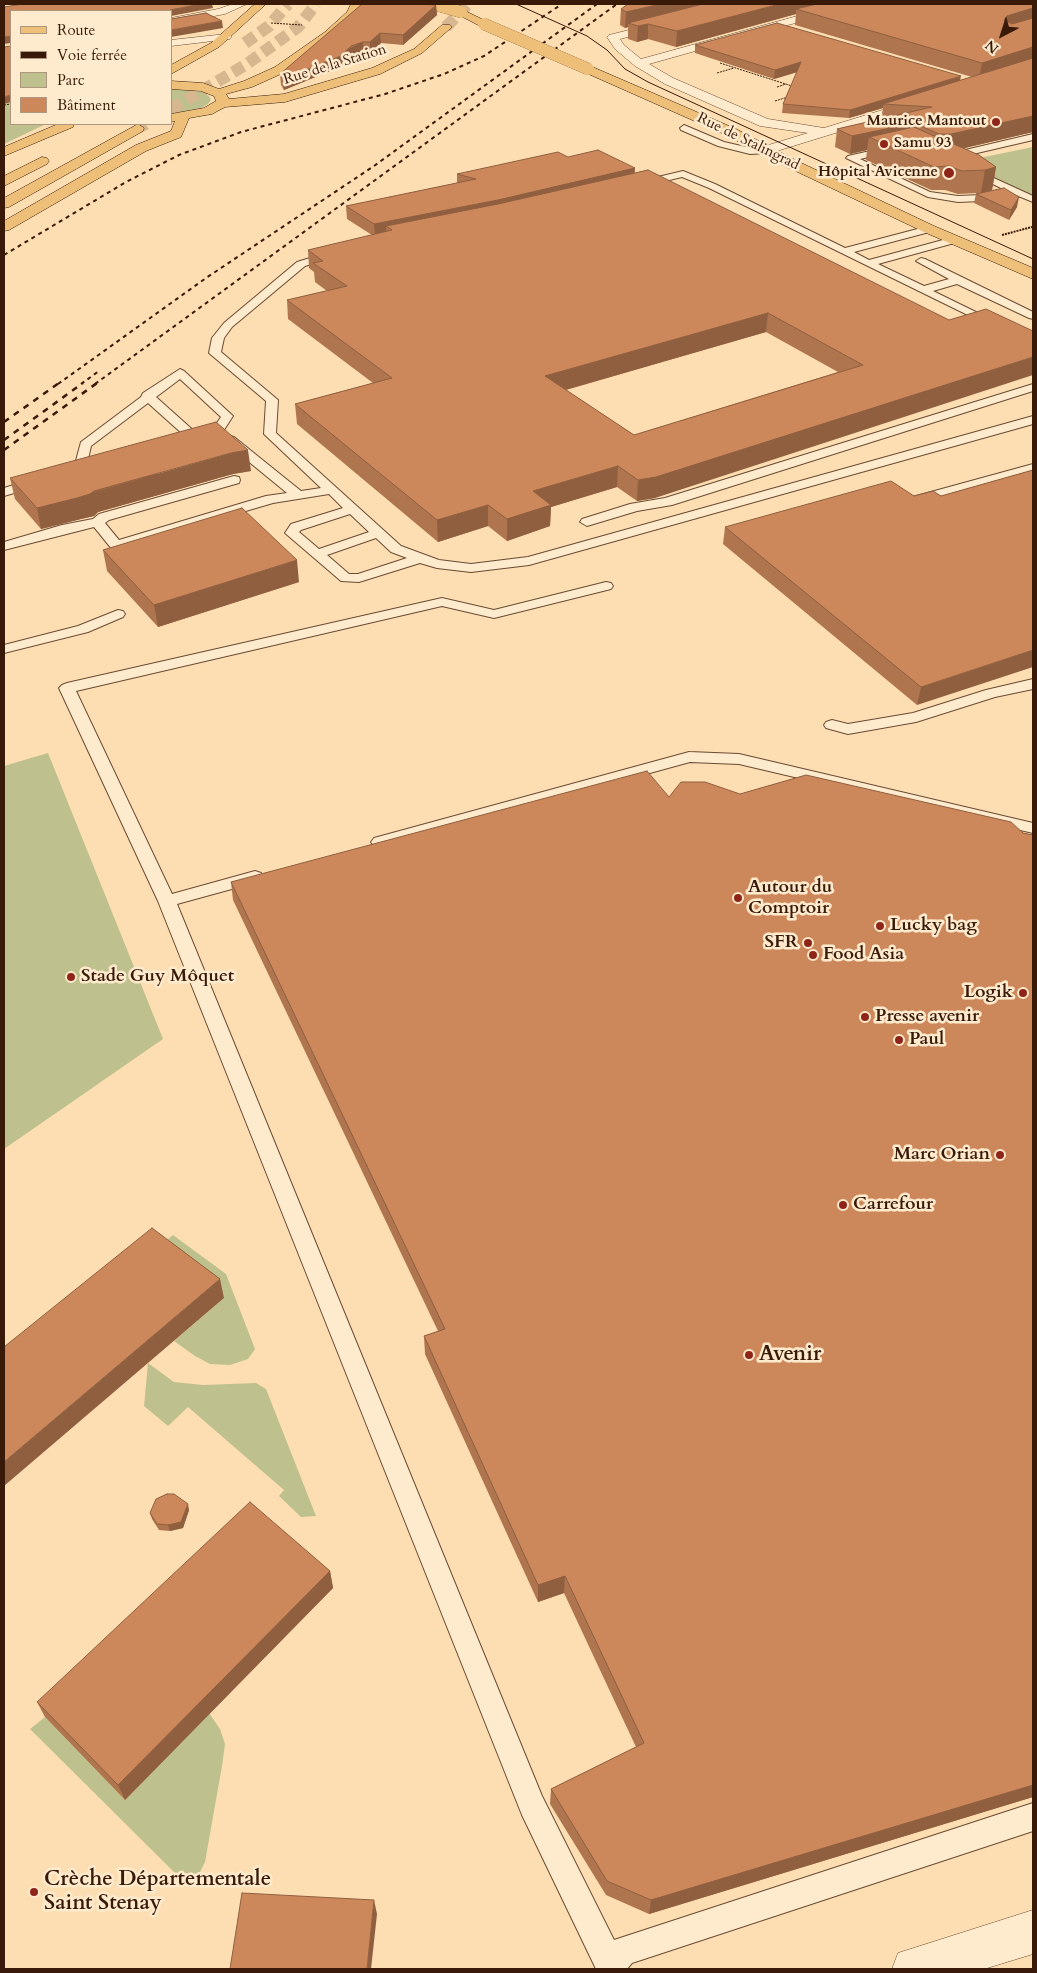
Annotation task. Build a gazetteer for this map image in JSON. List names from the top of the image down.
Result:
{
  "streets": {
    "main road": ["Rue de la Station", "Rue de Stalingrad"]
  },
  "places": [
    "Maurice Mantout",
    "Samu 93",
    "Hôpital Avicenne",
    "Autour du Comptoir",
    "Lucky bag",
    "SFR",
    "Food Asia",
    "Stade Guy Môquet",
    "Logik",
    "Presse avenir",
    "Paul",
    "Marc Orian",
    "Carrefour",
    "Avenir",
    "Crèche Départementale Saint Stenay"
  ],
  "legend": [
    "Route",
    "Voie ferrée",
    "Parc",
    "Bâtiment"
  ],
  "north": "bottom left"
}
